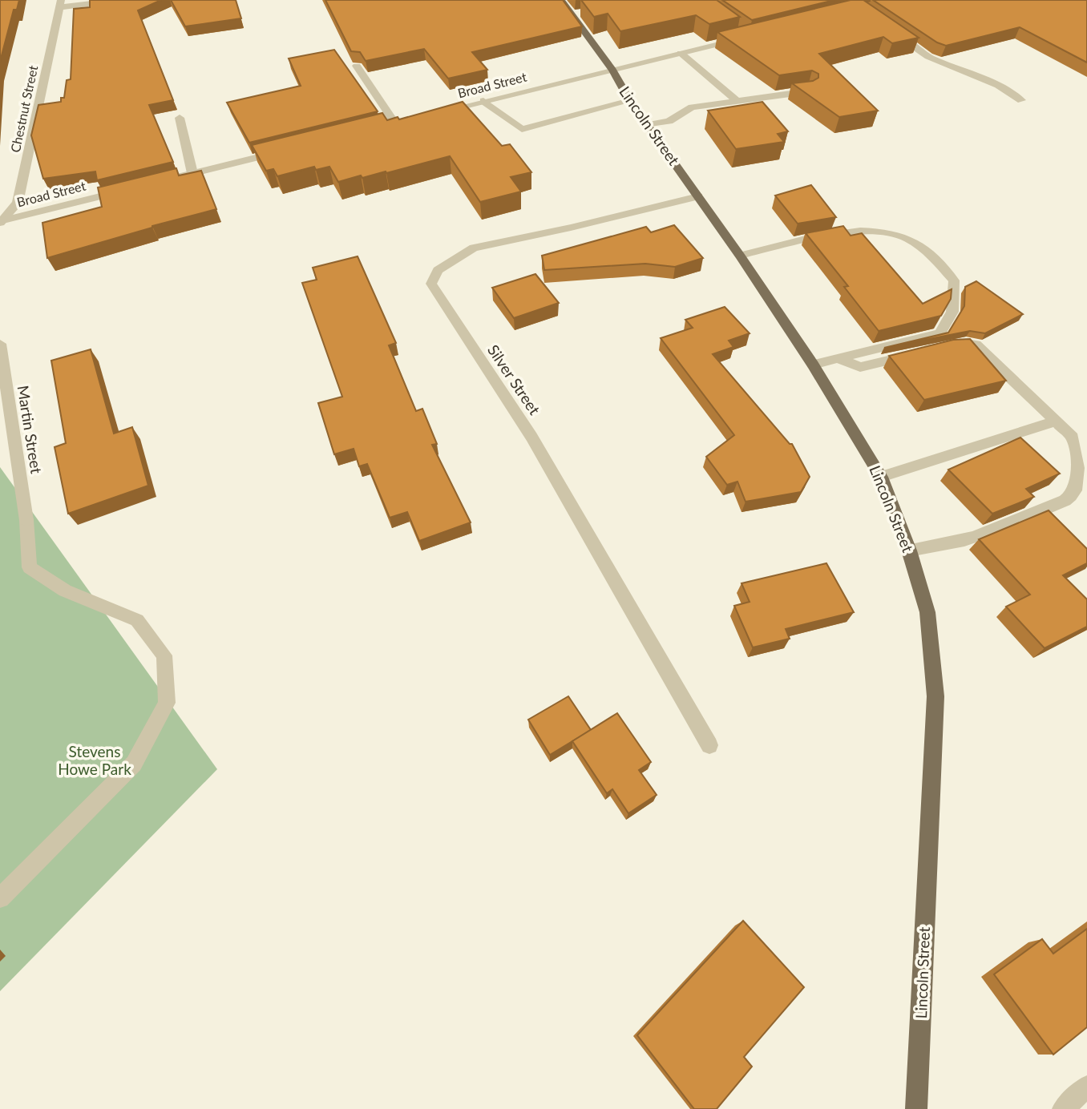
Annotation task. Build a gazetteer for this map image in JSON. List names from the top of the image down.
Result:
{
  "streets": {
    "main road": ["Lincoln Street"],
    "street": [
      "Broad Street",
      "Chestnut Street",
      "Silver Street",
      "Martin Street"
    ]
  },
  "crossings": [
    ["Broad Street", "Chestnut Street"],
    ["Broad Street", "Lincoln Street"],
    ["Lincoln Street", "Silver Street"]
  ],
  "parks": ["Stevens Howe Park"]
}
